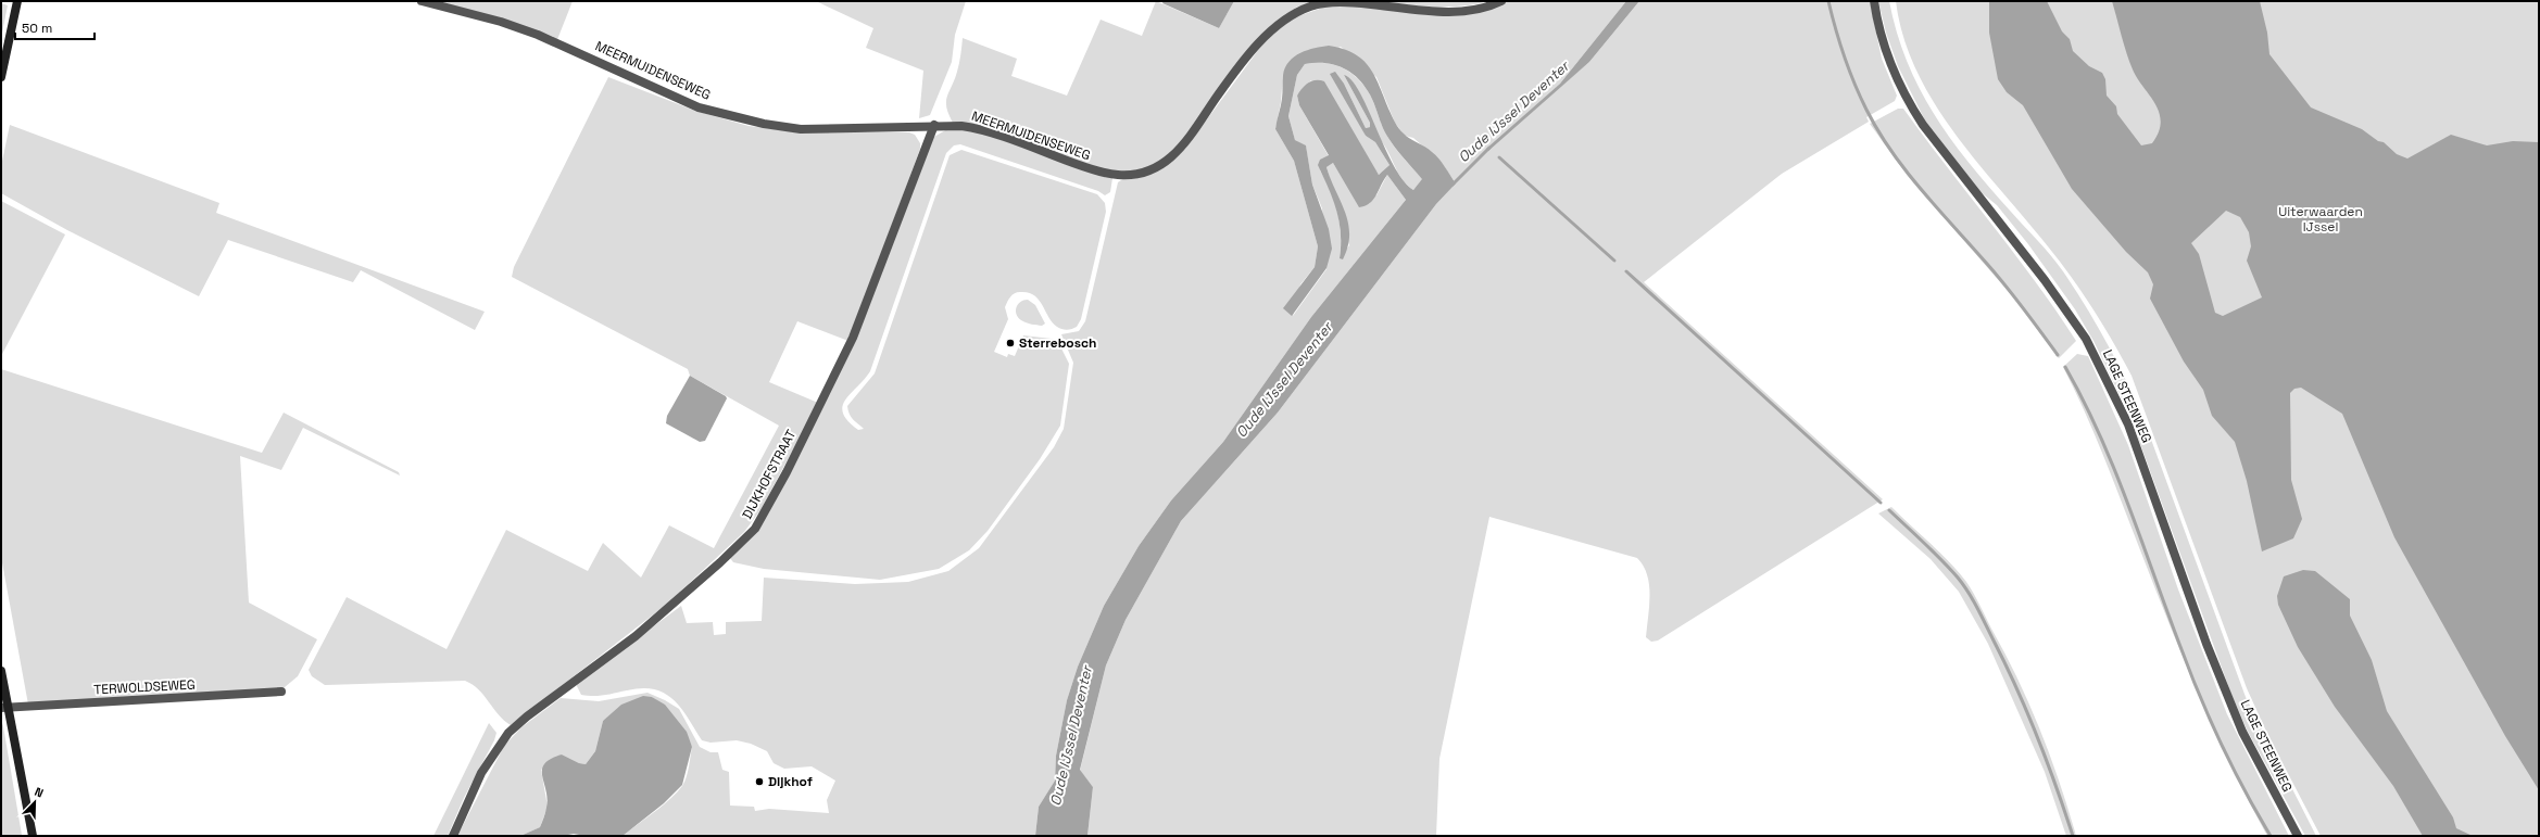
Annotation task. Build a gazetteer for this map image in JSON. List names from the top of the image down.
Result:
{
  "streets": {
    "street": [
      "MEERMUIDENSEWEG",
      "LAGE STEENWEG",
      "DIJKHOFSTRAAT",
      "TERWOLDSEWEG"
    ]
  },
  "crossings": [
    ["MEERMUIDENSEWEG", "DIJKHOFSTRAAT"]
  ],
  "water": ["Oude IJssel Deventer"],
  "parks": ["Uiterwaarden IJssel"],
  "places": ["Sterrebosch", "Dijkhof"],
  "scale_bar": "50 m",
  "north": "top right"
}
